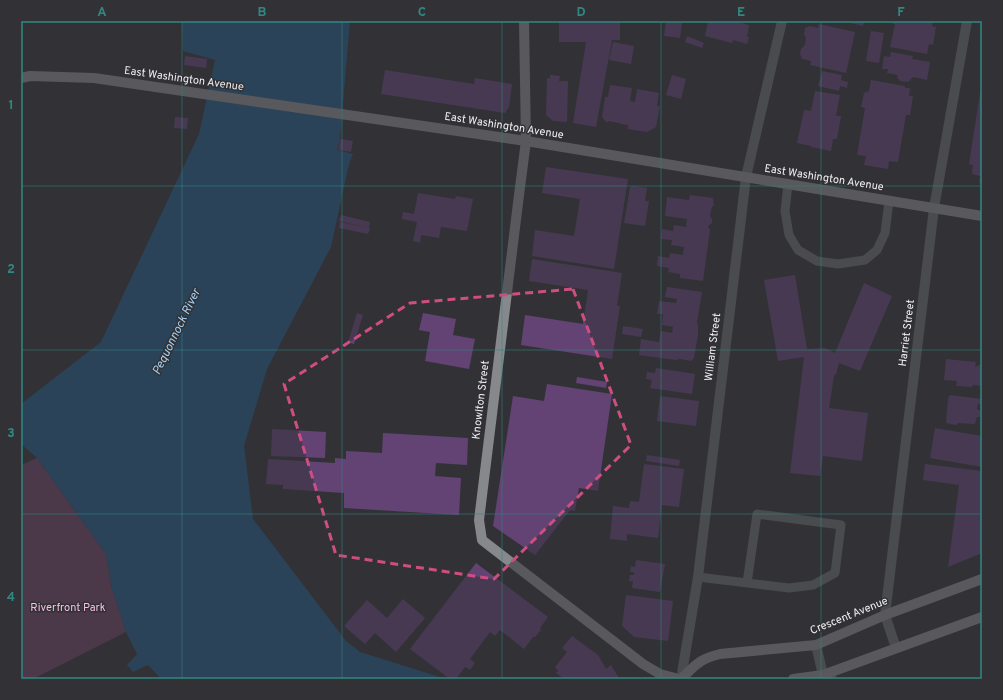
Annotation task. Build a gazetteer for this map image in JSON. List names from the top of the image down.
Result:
{
  "streets": {
    "main road": ["East Washington Avenue", "Knowlton Street", "Crescent Avenue"],
    "street": ["Harriet Street", "William Street"]
  },
  "crossings": [
    ["East Washington Avenue", "Harriet Street"],
    ["East Washington Avenue", "William Street"],
    ["East Washington Avenue", "Knowlton Street"],
    ["Harriet Street", "Crescent Avenue"],
    ["William Street", "Knowlton Street"],
    ["William Street", "Crescent Avenue"],
    ["Knowlton Street", "Crescent Avenue"]
  ],
  "water": ["Pequonnock River"],
  "parks": ["Riverfront Park"],
  "grid": {
    "columns": [
      "A",
      "B",
      "C",
      "D",
      "E",
      "F"
    ],
    "rows": [
      "1",
      "2",
      "3",
      "4"
    ]
  }
}
